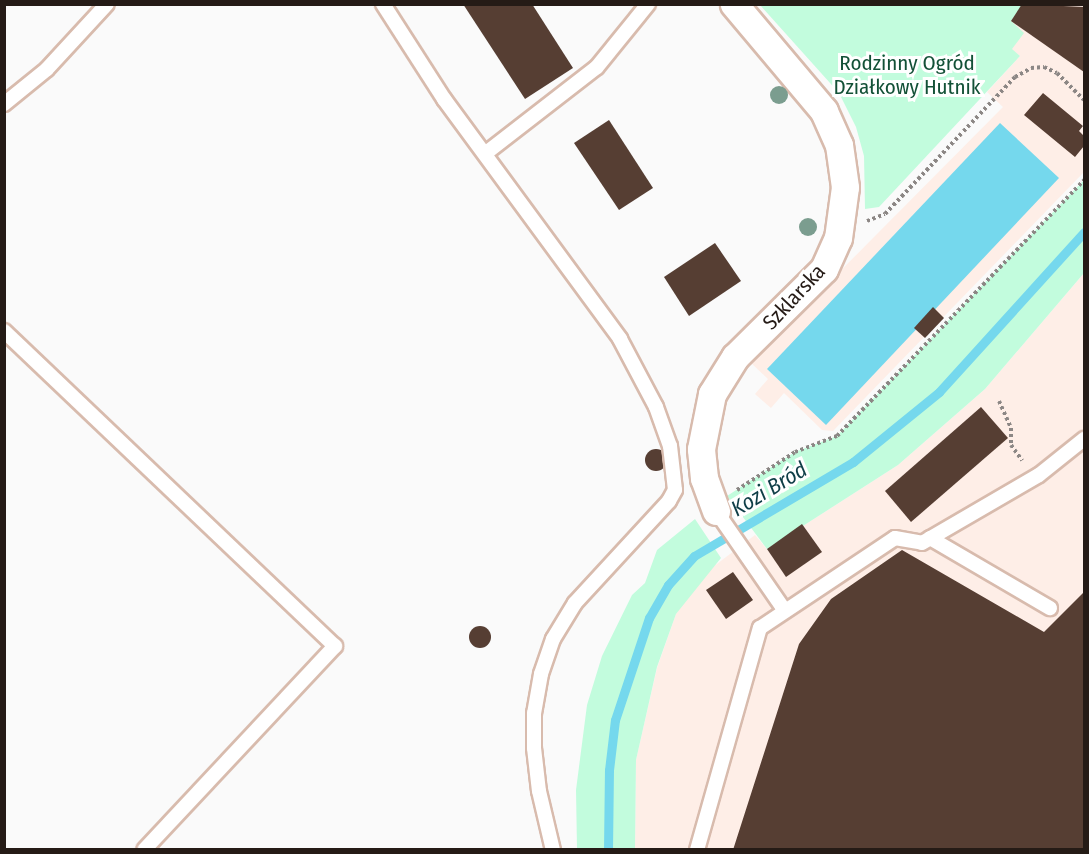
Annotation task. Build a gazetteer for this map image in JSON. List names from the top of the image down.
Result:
{
  "streets": {
    "street": ["Szklarska"]
  },
  "water": ["Kozi Bród"],
  "parks": ["Rodzinny Ogród Działkowy Hutnik"]
}
